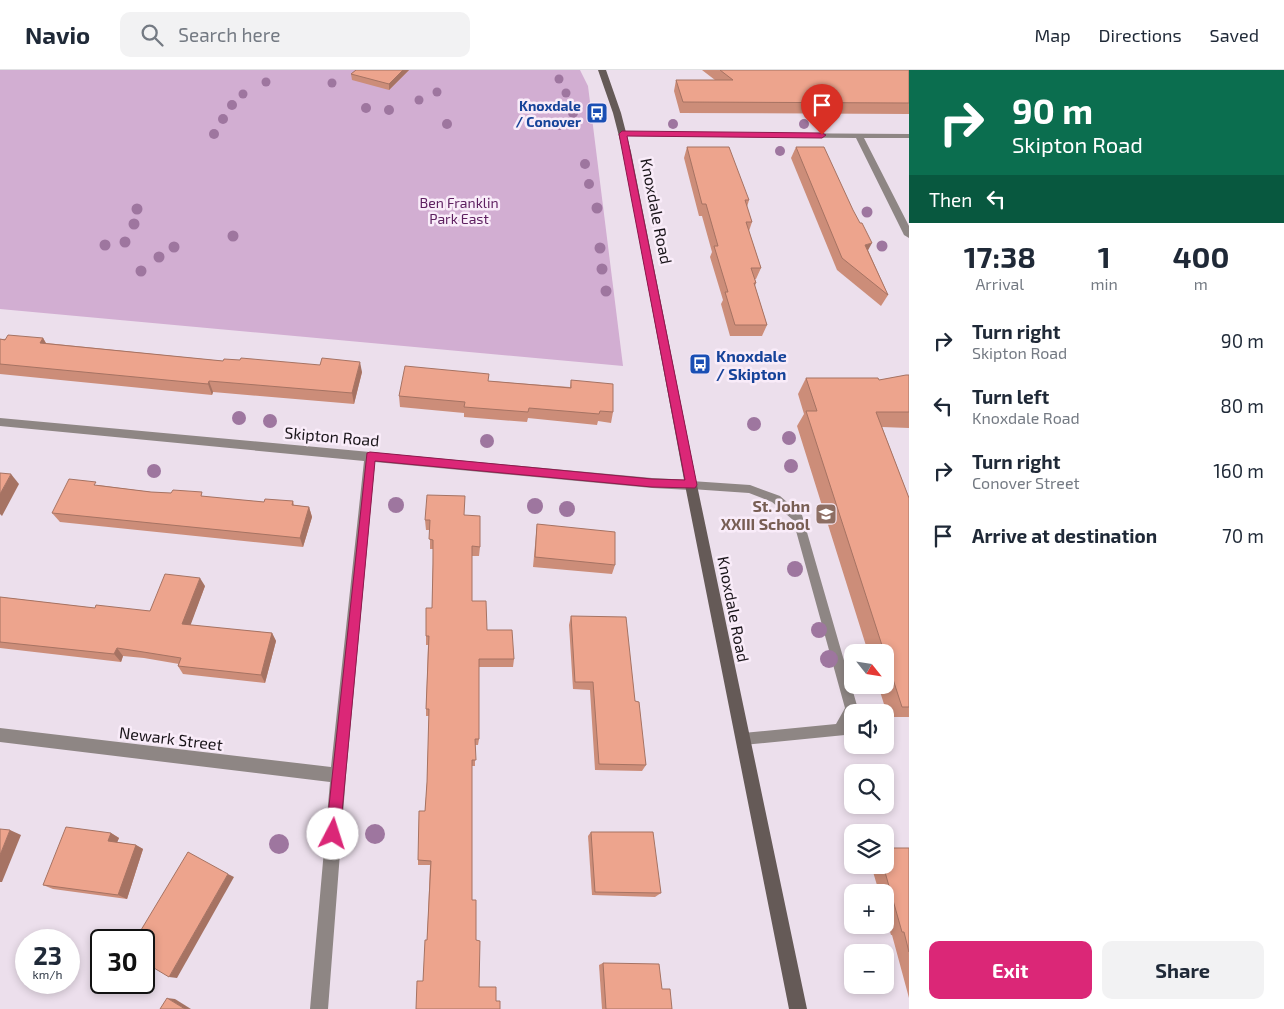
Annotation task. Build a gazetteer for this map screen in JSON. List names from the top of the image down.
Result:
{
  "streets": {
    "street": ["Knoxdale Road", "Skipton Road", "Newark Street"]
  },
  "crossings": [
    ["Knoxdale Road", "Skipton Road"]
  ],
  "parks": ["Ben Franklin Park East"],
  "places": {
    "bus stop": ["Knoxdale / Conover", "Knoxdale / Skipton"],
    "school or university": ["St. John XXIII School"]
  },
  "north": "bottom right",
  "page": {
    "header": "Navio",
    "search": "Search here",
    "nav": ["Map", "Directions", "Saved"],
    "turn": ["90 m", "Skipton Road"],
    "then": "Then",
    "eta": [
      "17:38",
      "Arrival",
      "1",
      "min",
      "400",
      "m"
    ],
    "list": [
      {
        "name": "Turn right",
        "note": "Skipton Road",
        "value": "90 m"
      },
      {
        "name": "Turn left",
        "note": "Knoxdale Road",
        "value": "80 m"
      },
      {
        "name": "Turn right",
        "note": "Conover Street",
        "value": "160 m"
      },
      {
        "name": "Arrive at destination",
        "value": "70 m"
      }
    ],
    "map_buttons": ["+", "−"],
    "speed": "23 km/h",
    "limit": "30",
    "buttons": ["Exit", "Share"]
  }
}
